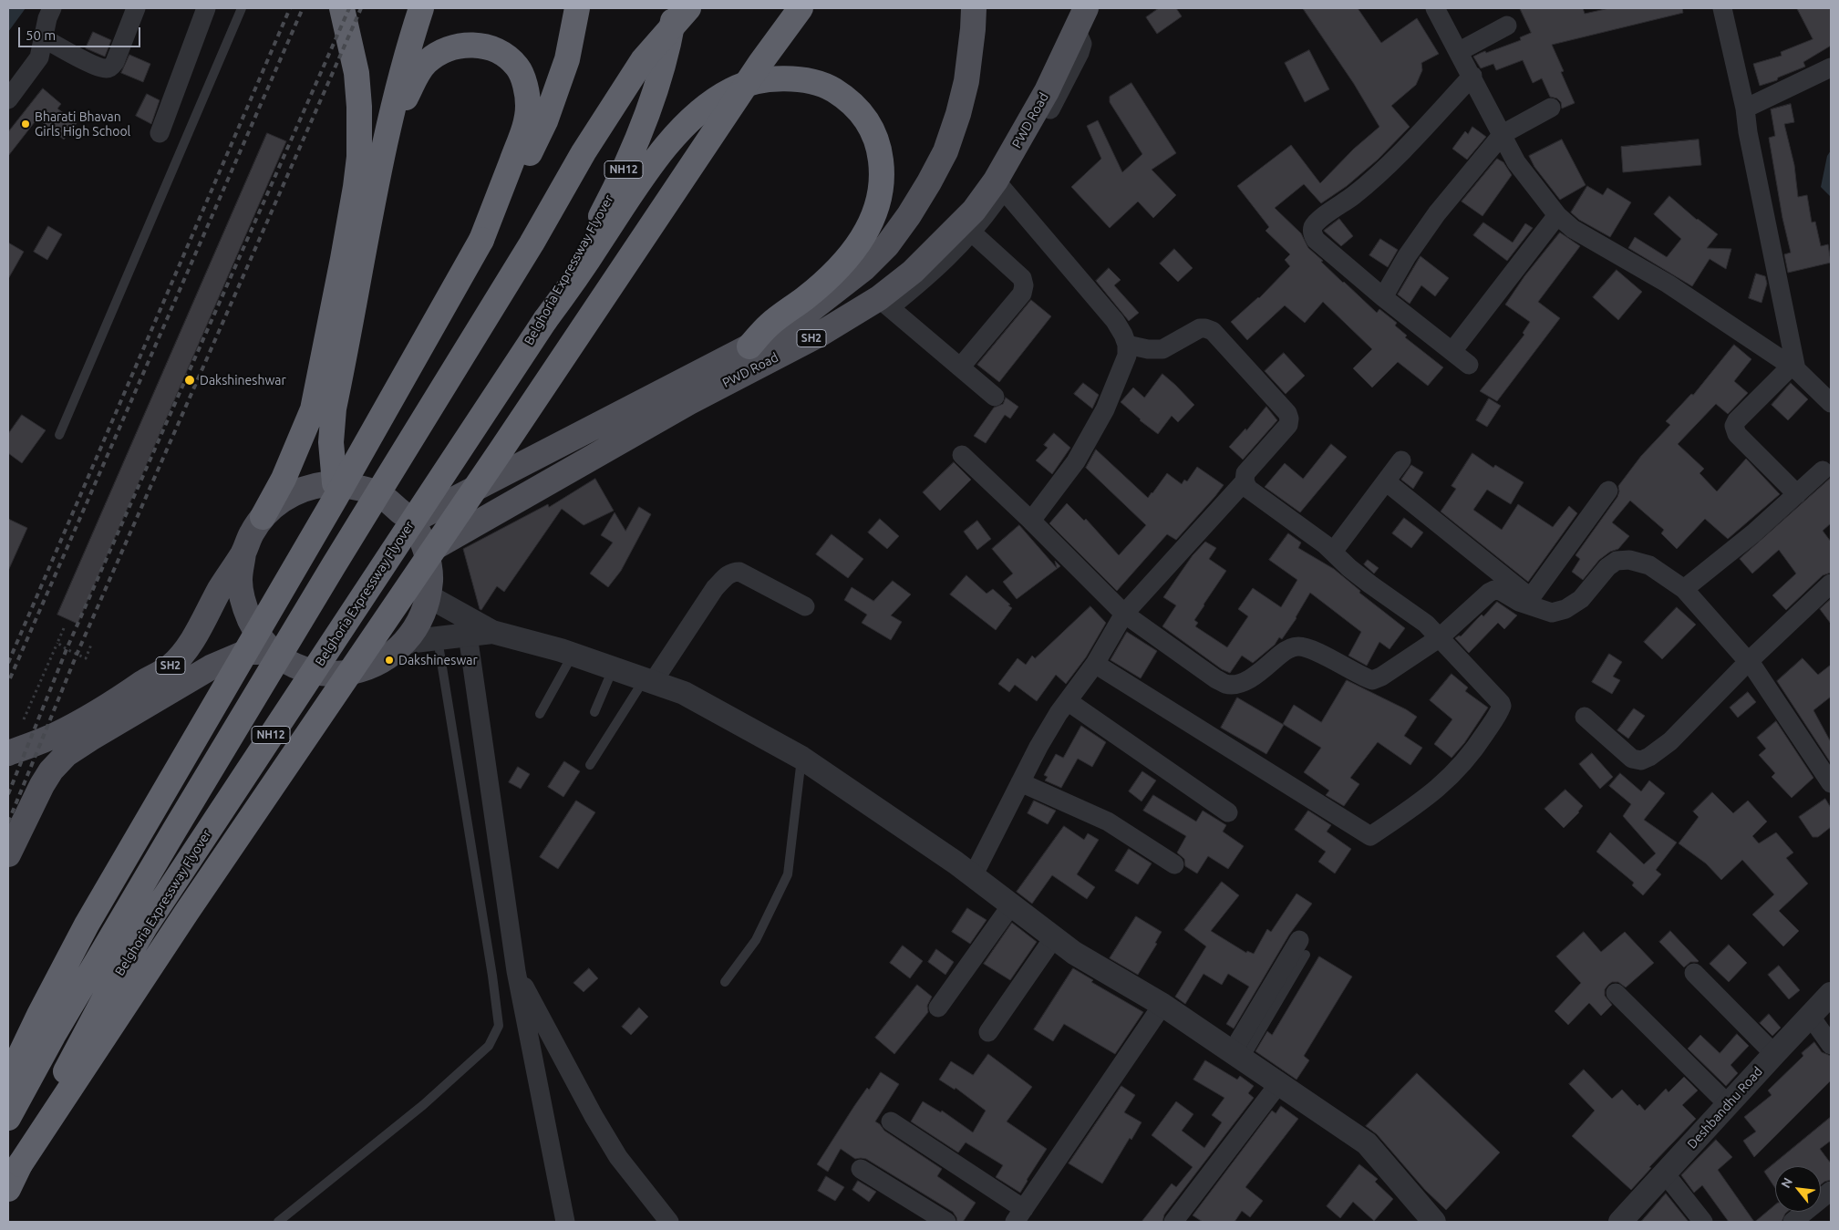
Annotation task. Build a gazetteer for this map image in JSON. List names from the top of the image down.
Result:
{
  "streets": {
    "highway": ["NH12", "Belghoria Expressway Flyover"],
    "main road": ["PWD Road", "SH2"],
    "street": ["Deshbandhu Road"]
  },
  "crossings": [
    ["PWD Road", "SH2"],
    ["NH12", "Belghoria Expressway Flyover"]
  ],
  "places": ["Bharati Bhavan Girls High School", "Dakshineshwar", "Dakshineswar"],
  "scale_bar": "50 m",
  "north": "top left"
}
